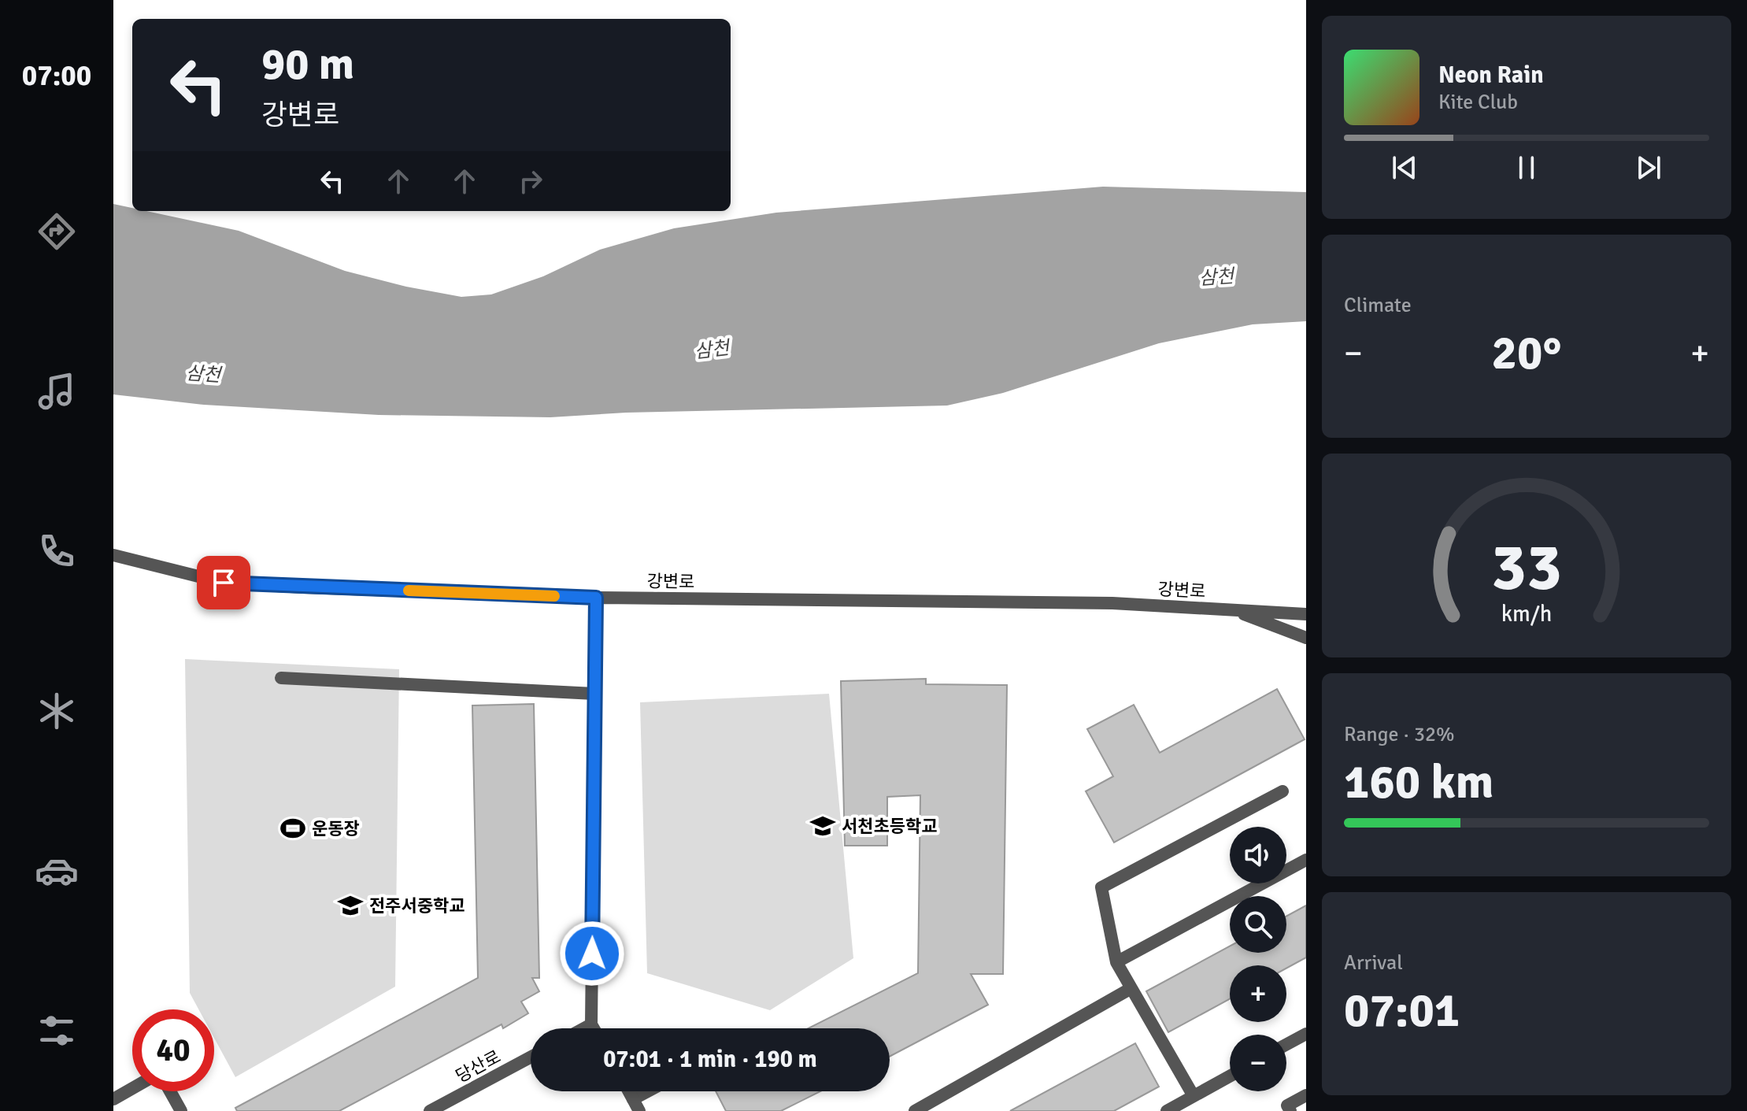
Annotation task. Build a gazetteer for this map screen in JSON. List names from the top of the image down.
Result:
{
  "streets": {
    "street": ["강변로", "당산로"]
  },
  "water": ["삼천"],
  "places": {
    "school or university": ["서천초등학교", "전주서중학교"],
    "sports": ["운동장"]
  },
  "page": {
    "tabs": "07:00",
    "turn": ["90 m", "강변로"],
    "song": ["Neon Rain", "Kite Club"],
    "tile": [
      "Climate",
      ["Range · 32%", "160 km"],
      ["Arrival", "07:01"]
    ],
    "heat": ["−", "20°", "+"],
    "map_buttons": ["+", "−"],
    "limit": "40",
    "trip": "07:01 · 1 min · 190 m",
    "gauge": ["33", "km/h"]
  }
}
